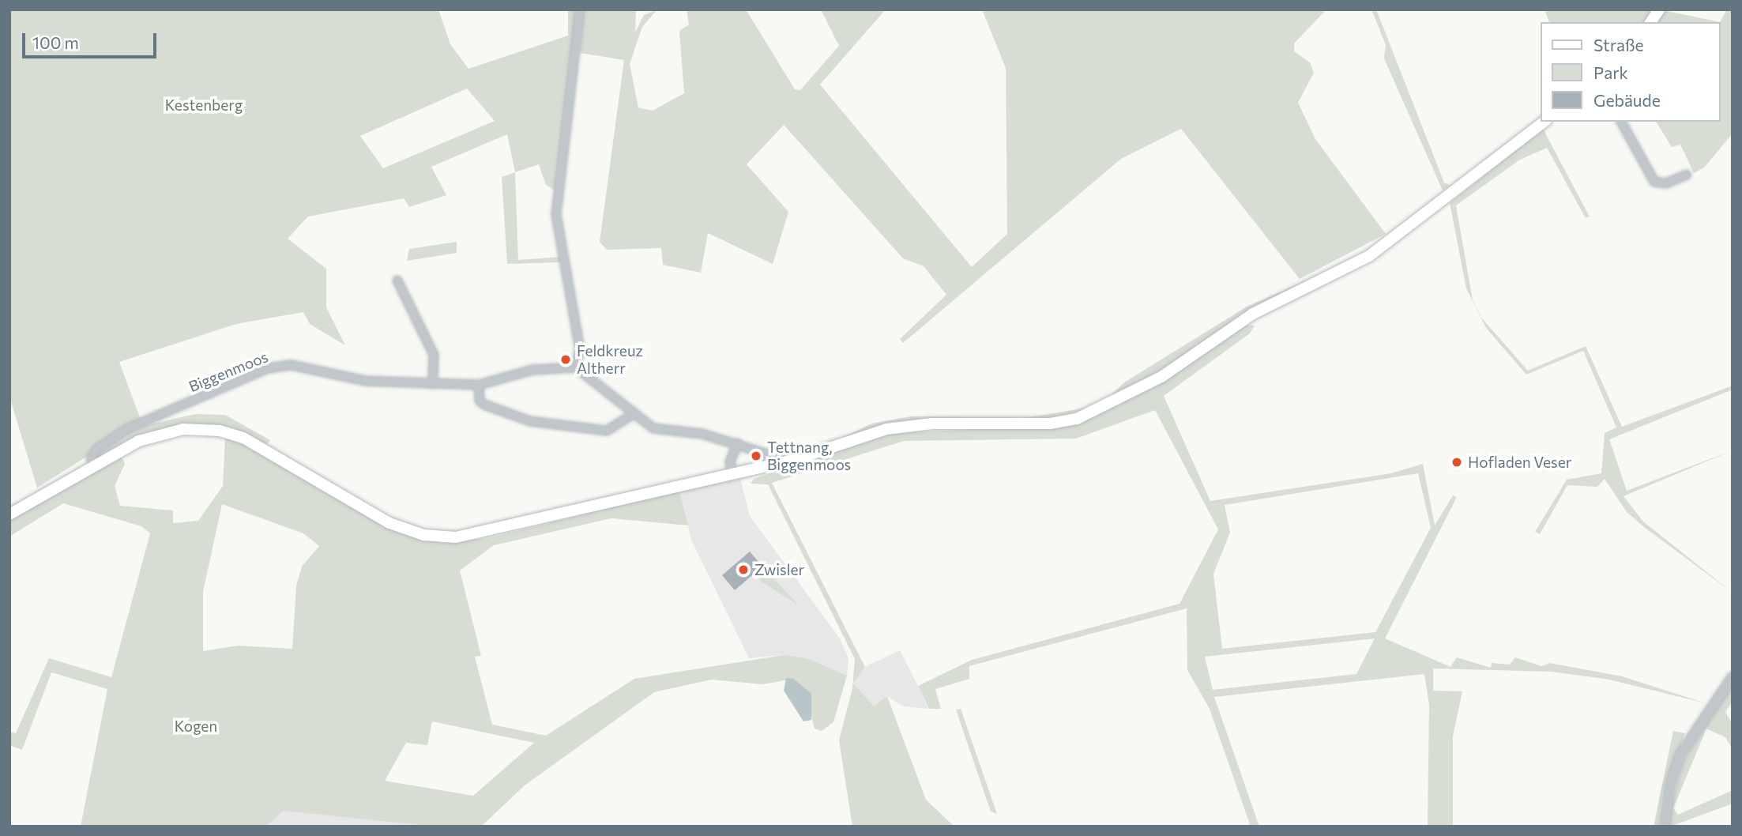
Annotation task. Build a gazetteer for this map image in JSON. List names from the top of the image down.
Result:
{
  "streets": {
    "street": ["Biggenmoos"]
  },
  "parks": ["Kestenberg", "Kogen"],
  "places": [
    "Feldkreuz Altherr",
    "Tettnang, Biggenmoos",
    "Hofladen Veser",
    "Zwisler"
  ],
  "legend": ["Straße", "Park", "Gebäude"],
  "scale_bar": "100 m"
}
